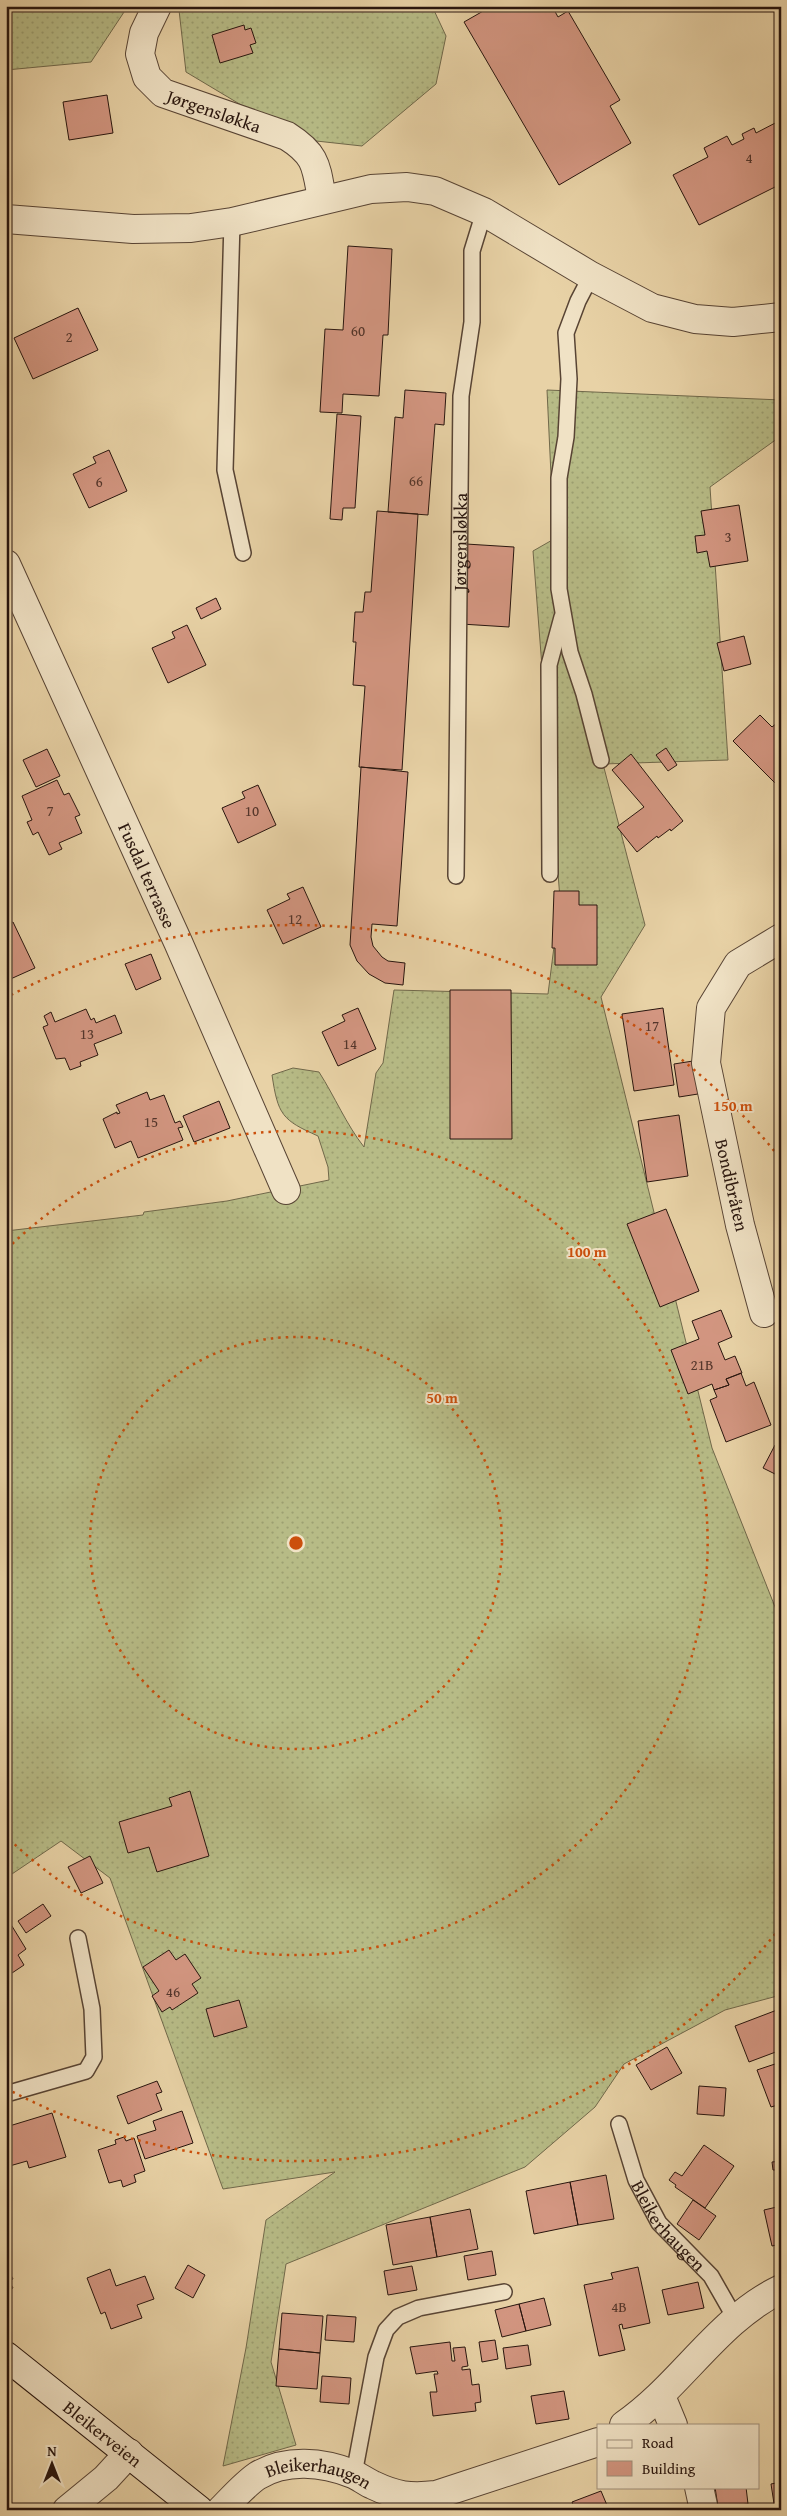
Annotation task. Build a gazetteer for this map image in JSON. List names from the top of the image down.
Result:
{
  "streets": {
    "street": [
      "Jørgensløkka",
      "Fusdal terrasse",
      "Bondibråten",
      "Bleikerhaugen",
      "Bleikerveien"
    ]
  },
  "house_numbers": [
    "4",
    "60",
    "2",
    "66",
    "6",
    "3",
    "7",
    "10",
    "12",
    "17",
    "13",
    "14",
    "15",
    "21B",
    "46",
    "4B"
  ],
  "legend": ["Road", "Building"],
  "north": "top",
  "rings": ["150 m", "100 m", "50 m"]
}
